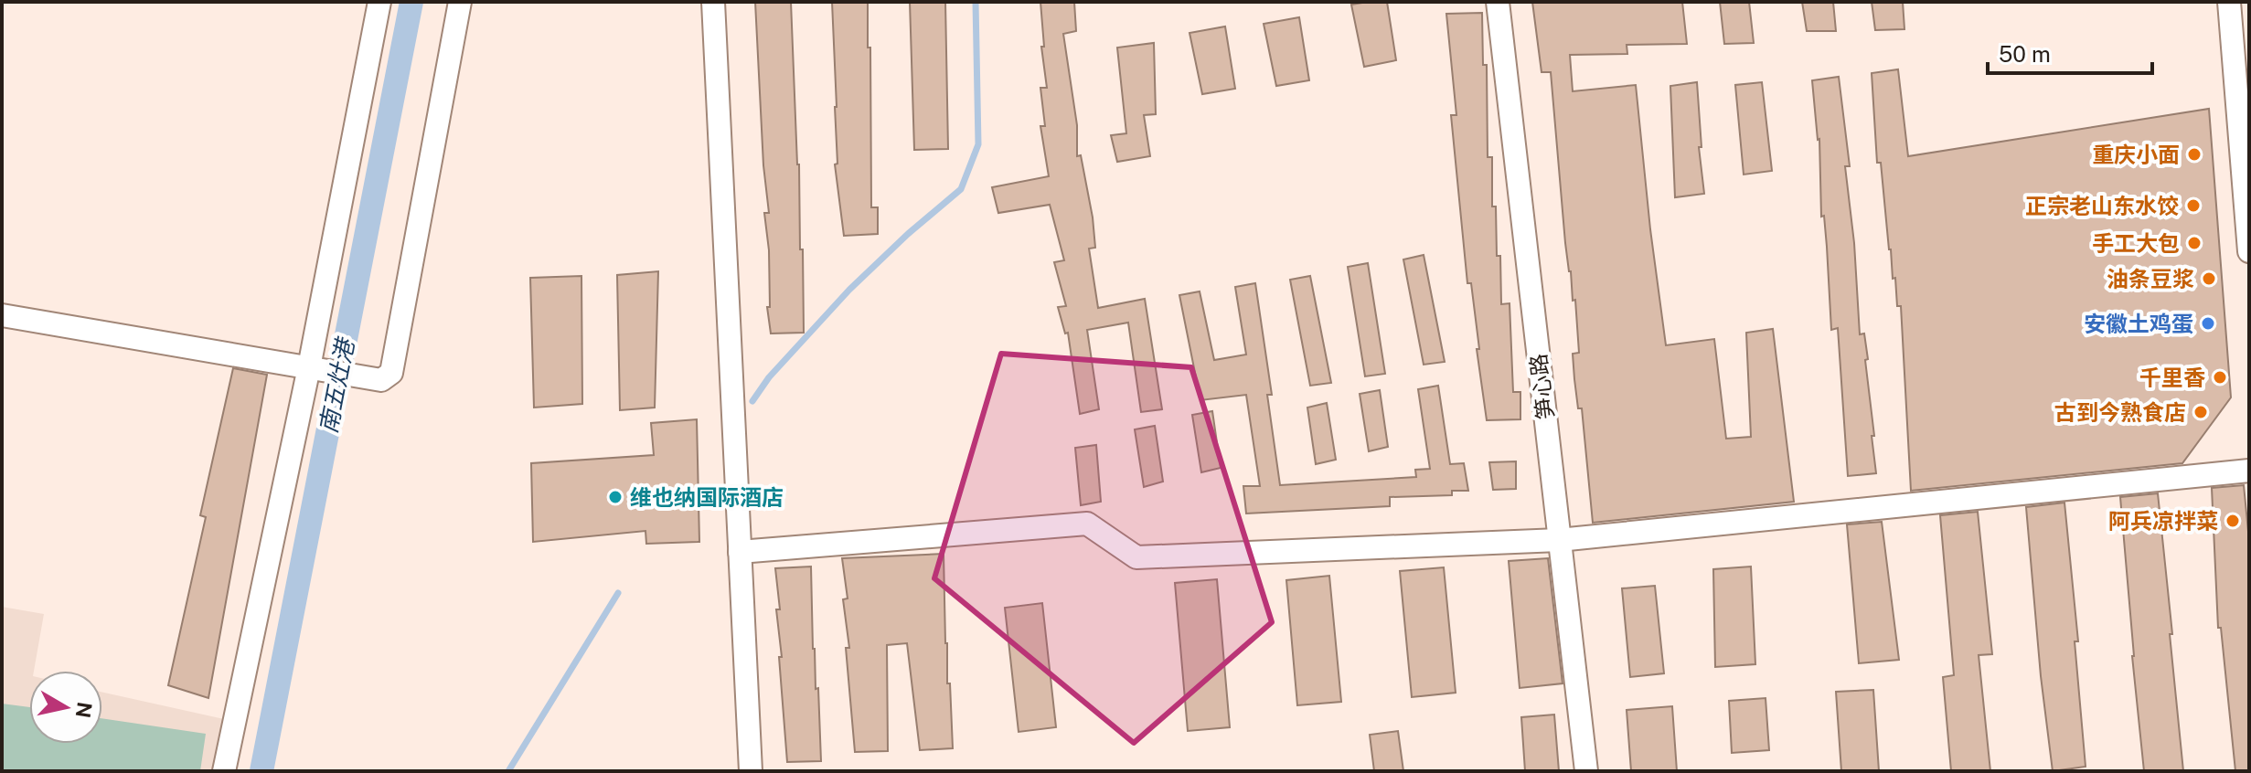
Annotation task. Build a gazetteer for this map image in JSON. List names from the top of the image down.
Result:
{
  "streets": {
    "street": ["笋心路"]
  },
  "water": ["南五灶港"],
  "places": [
    "重庆小面",
    "正宗老山东水饺",
    "手工大包",
    "油条豆浆",
    "安徽土鸡蛋",
    "千里香",
    "古到今熟食店",
    "维也纳国际酒店",
    "阿兵凉拌菜"
  ],
  "scale_bar": "50 m",
  "north": "right"
}
